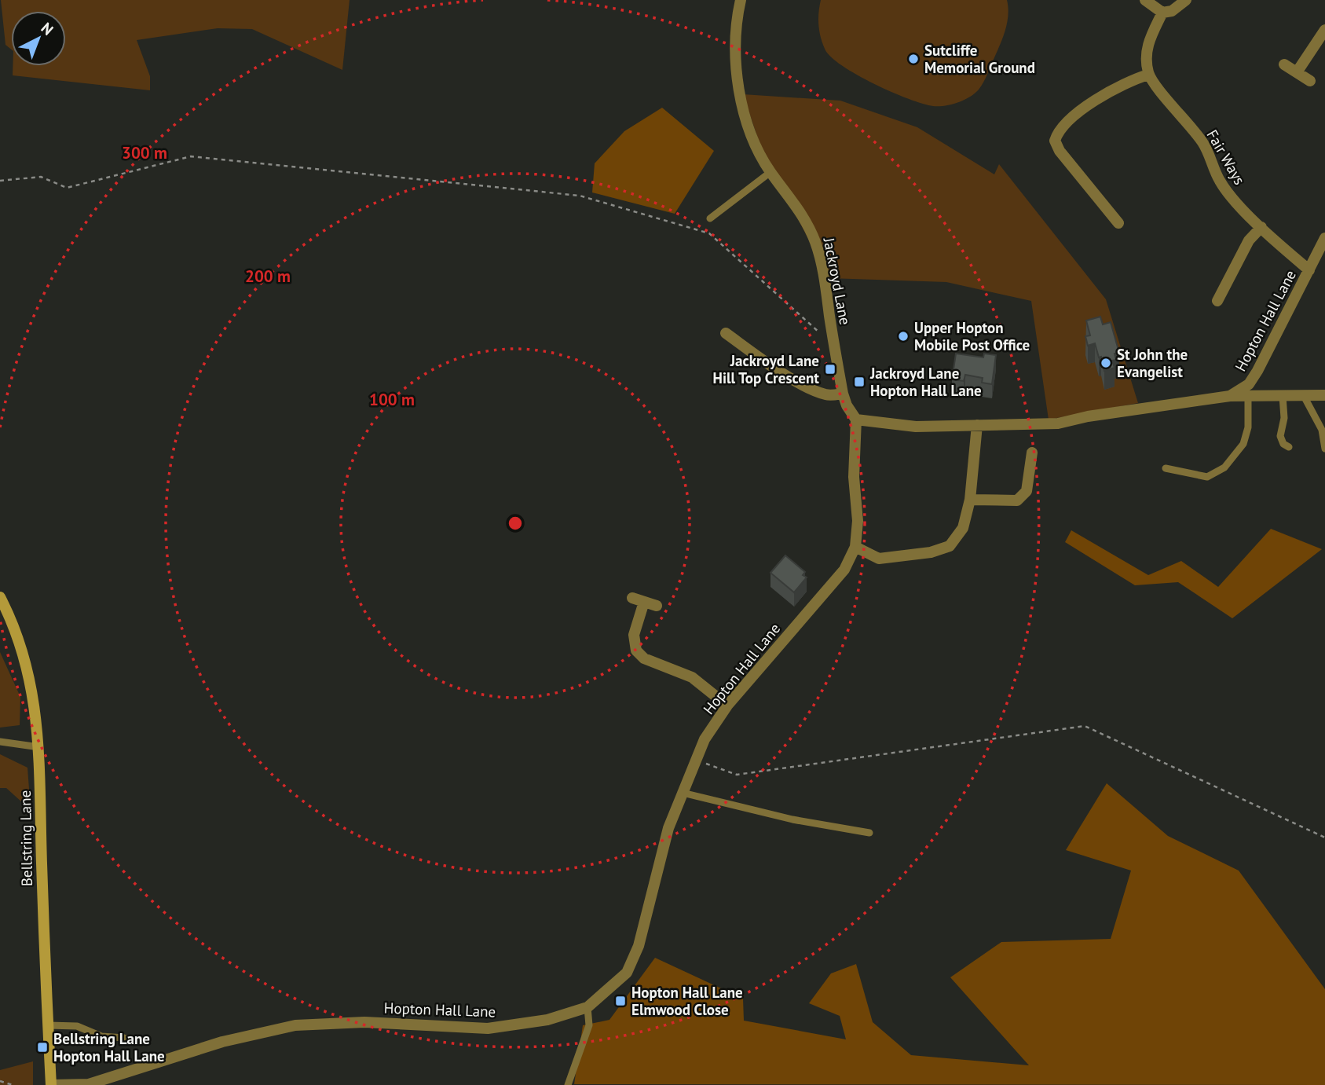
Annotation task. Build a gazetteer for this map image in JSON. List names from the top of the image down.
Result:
{
  "streets": {
    "main road": ["Bellstring Lane"],
    "street": ["Fair Ways", "Jackroyd Lane", "Hopton Hall Lane"]
  },
  "crossings": [
    ["Fair Ways", "Hopton Hall Lane"],
    ["Jackroyd Lane", "Hopton Hall Lane"],
    ["Hopton Hall Lane", "Bellstring Lane"]
  ],
  "places": {
    "other": ["Sutcliffe Memorial Ground", "Upper Hopton Mobile Post Office", "St John the Evangelist"],
    "transit": [
      "Jackroyd Lane Hill Top Crescent",
      "Jackroyd Lane Hopton Hall Lane",
      "Hopton Hall Lane Elmwood Close",
      "Bellstring Lane Hopton Hall Lane"
    ]
  },
  "north": "top right",
  "rings": ["300 m", "200 m", "100 m"]
}
